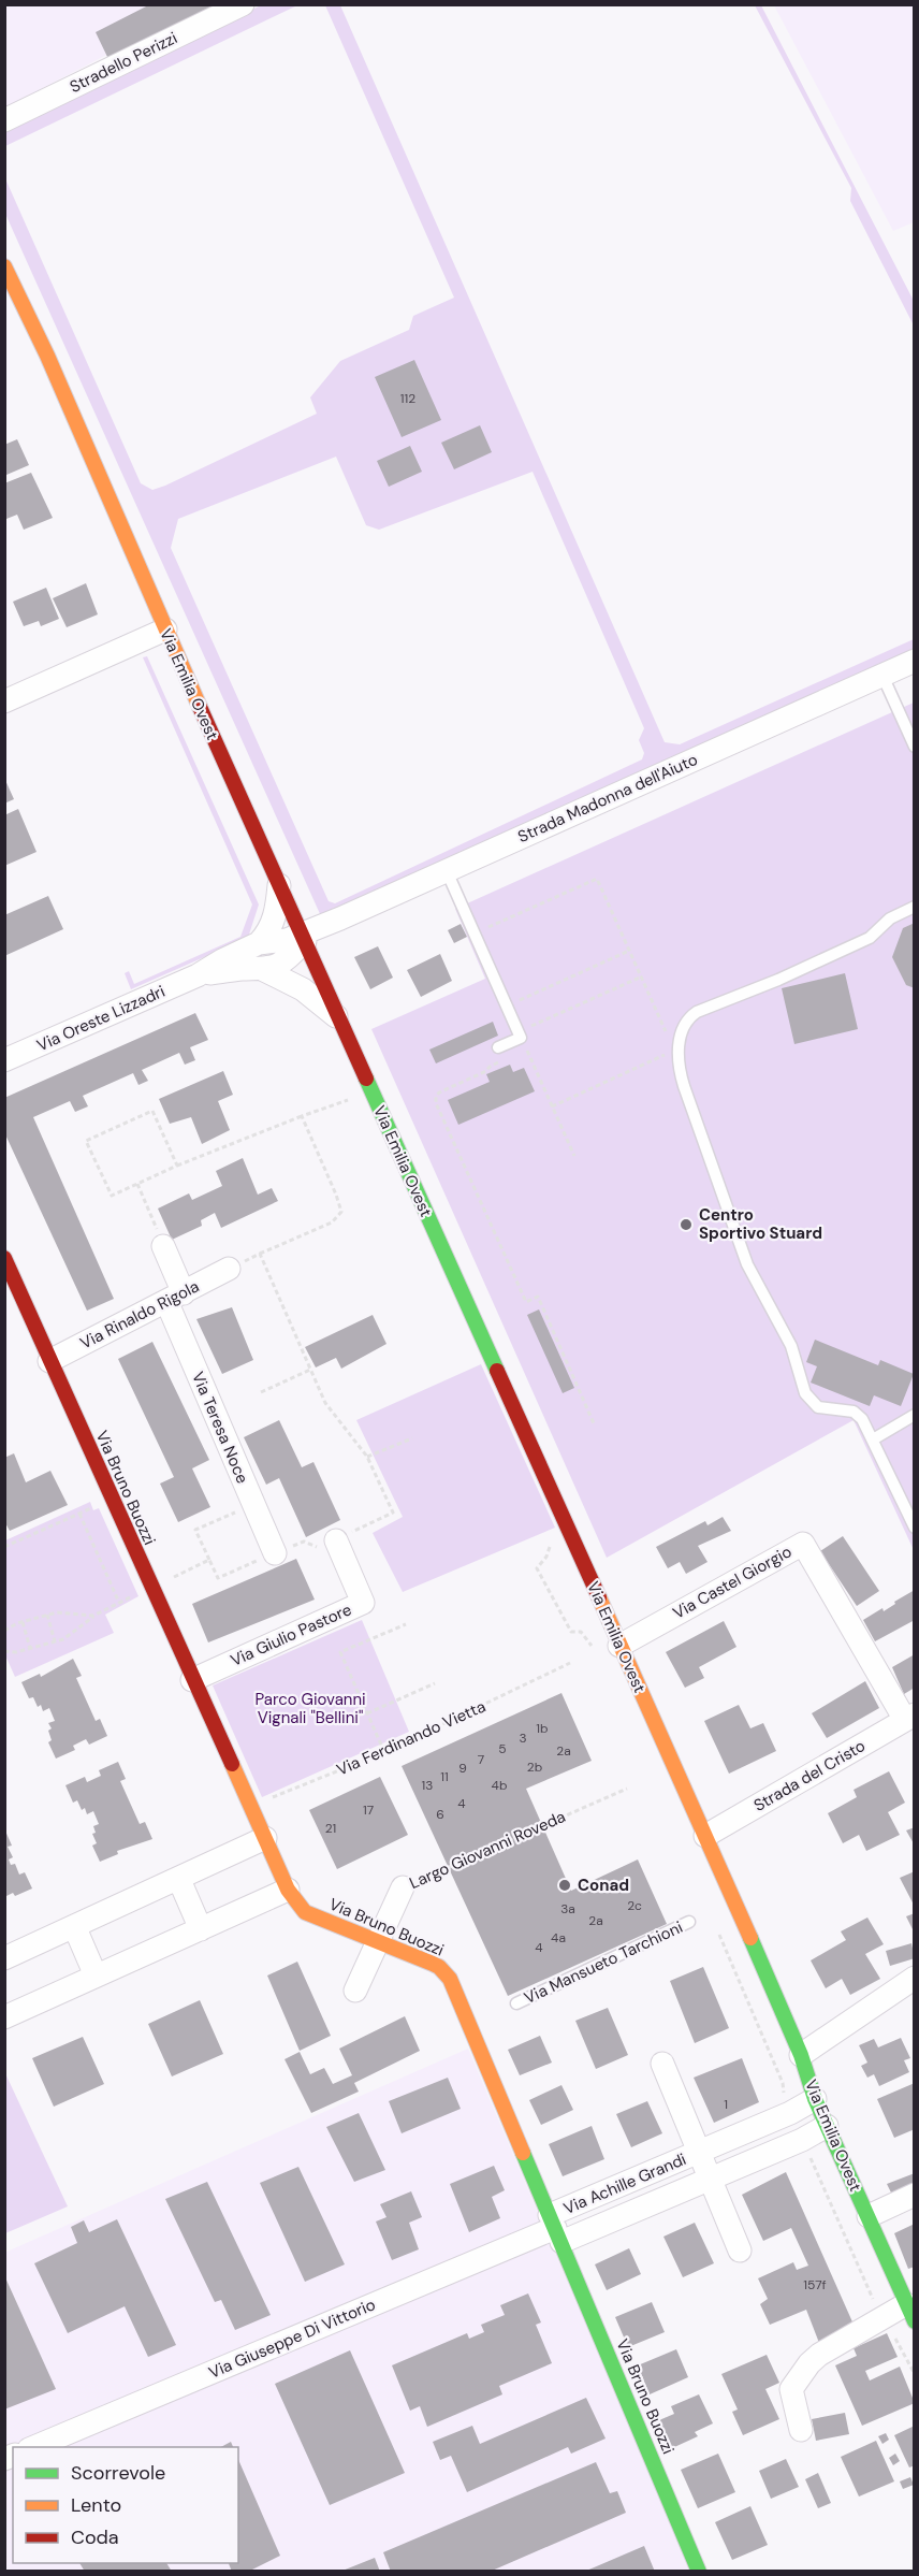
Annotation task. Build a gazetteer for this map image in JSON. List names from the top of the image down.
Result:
{
  "streets": {
    "street": [
      "Stradello Perizzi",
      "Via Emilia Ovest",
      "Strada Madonna dell'Aiuto",
      "Via Oreste Lizzadri",
      "Via Rinaldo Rigola",
      "Via Teresa Noce",
      "Via Bruno Buozzi",
      "Via Castel Giorgio",
      "Via Giulio Pastore",
      "Strada del Cristo",
      "Largo Giovanni Roveda",
      "Via Achille Grandi",
      "Via Giuseppe Di Vittorio"
    ],
    "lane": ["Via Mansueto Tarchioni"],
    "path": ["Via Ferdinando Vietta"]
  },
  "crossings": [
    ["Via Emilia Ovest", "Strada Madonna dell'Aiuto"],
    ["Via Emilia Ovest", "Via Oreste Lizzadri"],
    ["Via Emilia Ovest", "Via Castel Giorgio"],
    ["Via Emilia Ovest", "Strada del Cristo"],
    ["Via Emilia Ovest", "Via Achille Grandi"],
    ["Strada Madonna dell'Aiuto", "Via Oreste Lizzadri"],
    ["Via Rinaldo Rigola", "Via Teresa Noce"],
    ["Via Rinaldo Rigola", "Via Bruno Buozzi"],
    ["Via Bruno Buozzi", "Via Giulio Pastore"],
    ["Via Bruno Buozzi", "Via Ferdinando Vietta"],
    ["Via Bruno Buozzi", "Largo Giovanni Roveda"],
    ["Via Bruno Buozzi", "Via Achille Grandi"],
    ["Via Bruno Buozzi", "Via Giuseppe Di Vittorio"],
    ["Via Castel Giorgio", "Strada del Cristo"],
    ["Via Achille Grandi", "Via Giuseppe Di Vittorio"]
  ],
  "parks": ["Parco Giovanni Vignali \"Bellini\""],
  "places": ["Centro Sportivo Stuard", "Conad"],
  "house_numbers": [
    "112",
    "1b",
    "3",
    "5",
    "2a",
    "7",
    "2b",
    "9",
    "11",
    "13",
    "4b",
    "4",
    "17",
    "6",
    "21",
    "2c",
    "3a",
    "2a",
    "4a",
    "4",
    "1",
    "157f"
  ],
  "legend": ["Scorrevole", "Lento", "Coda"]
}
